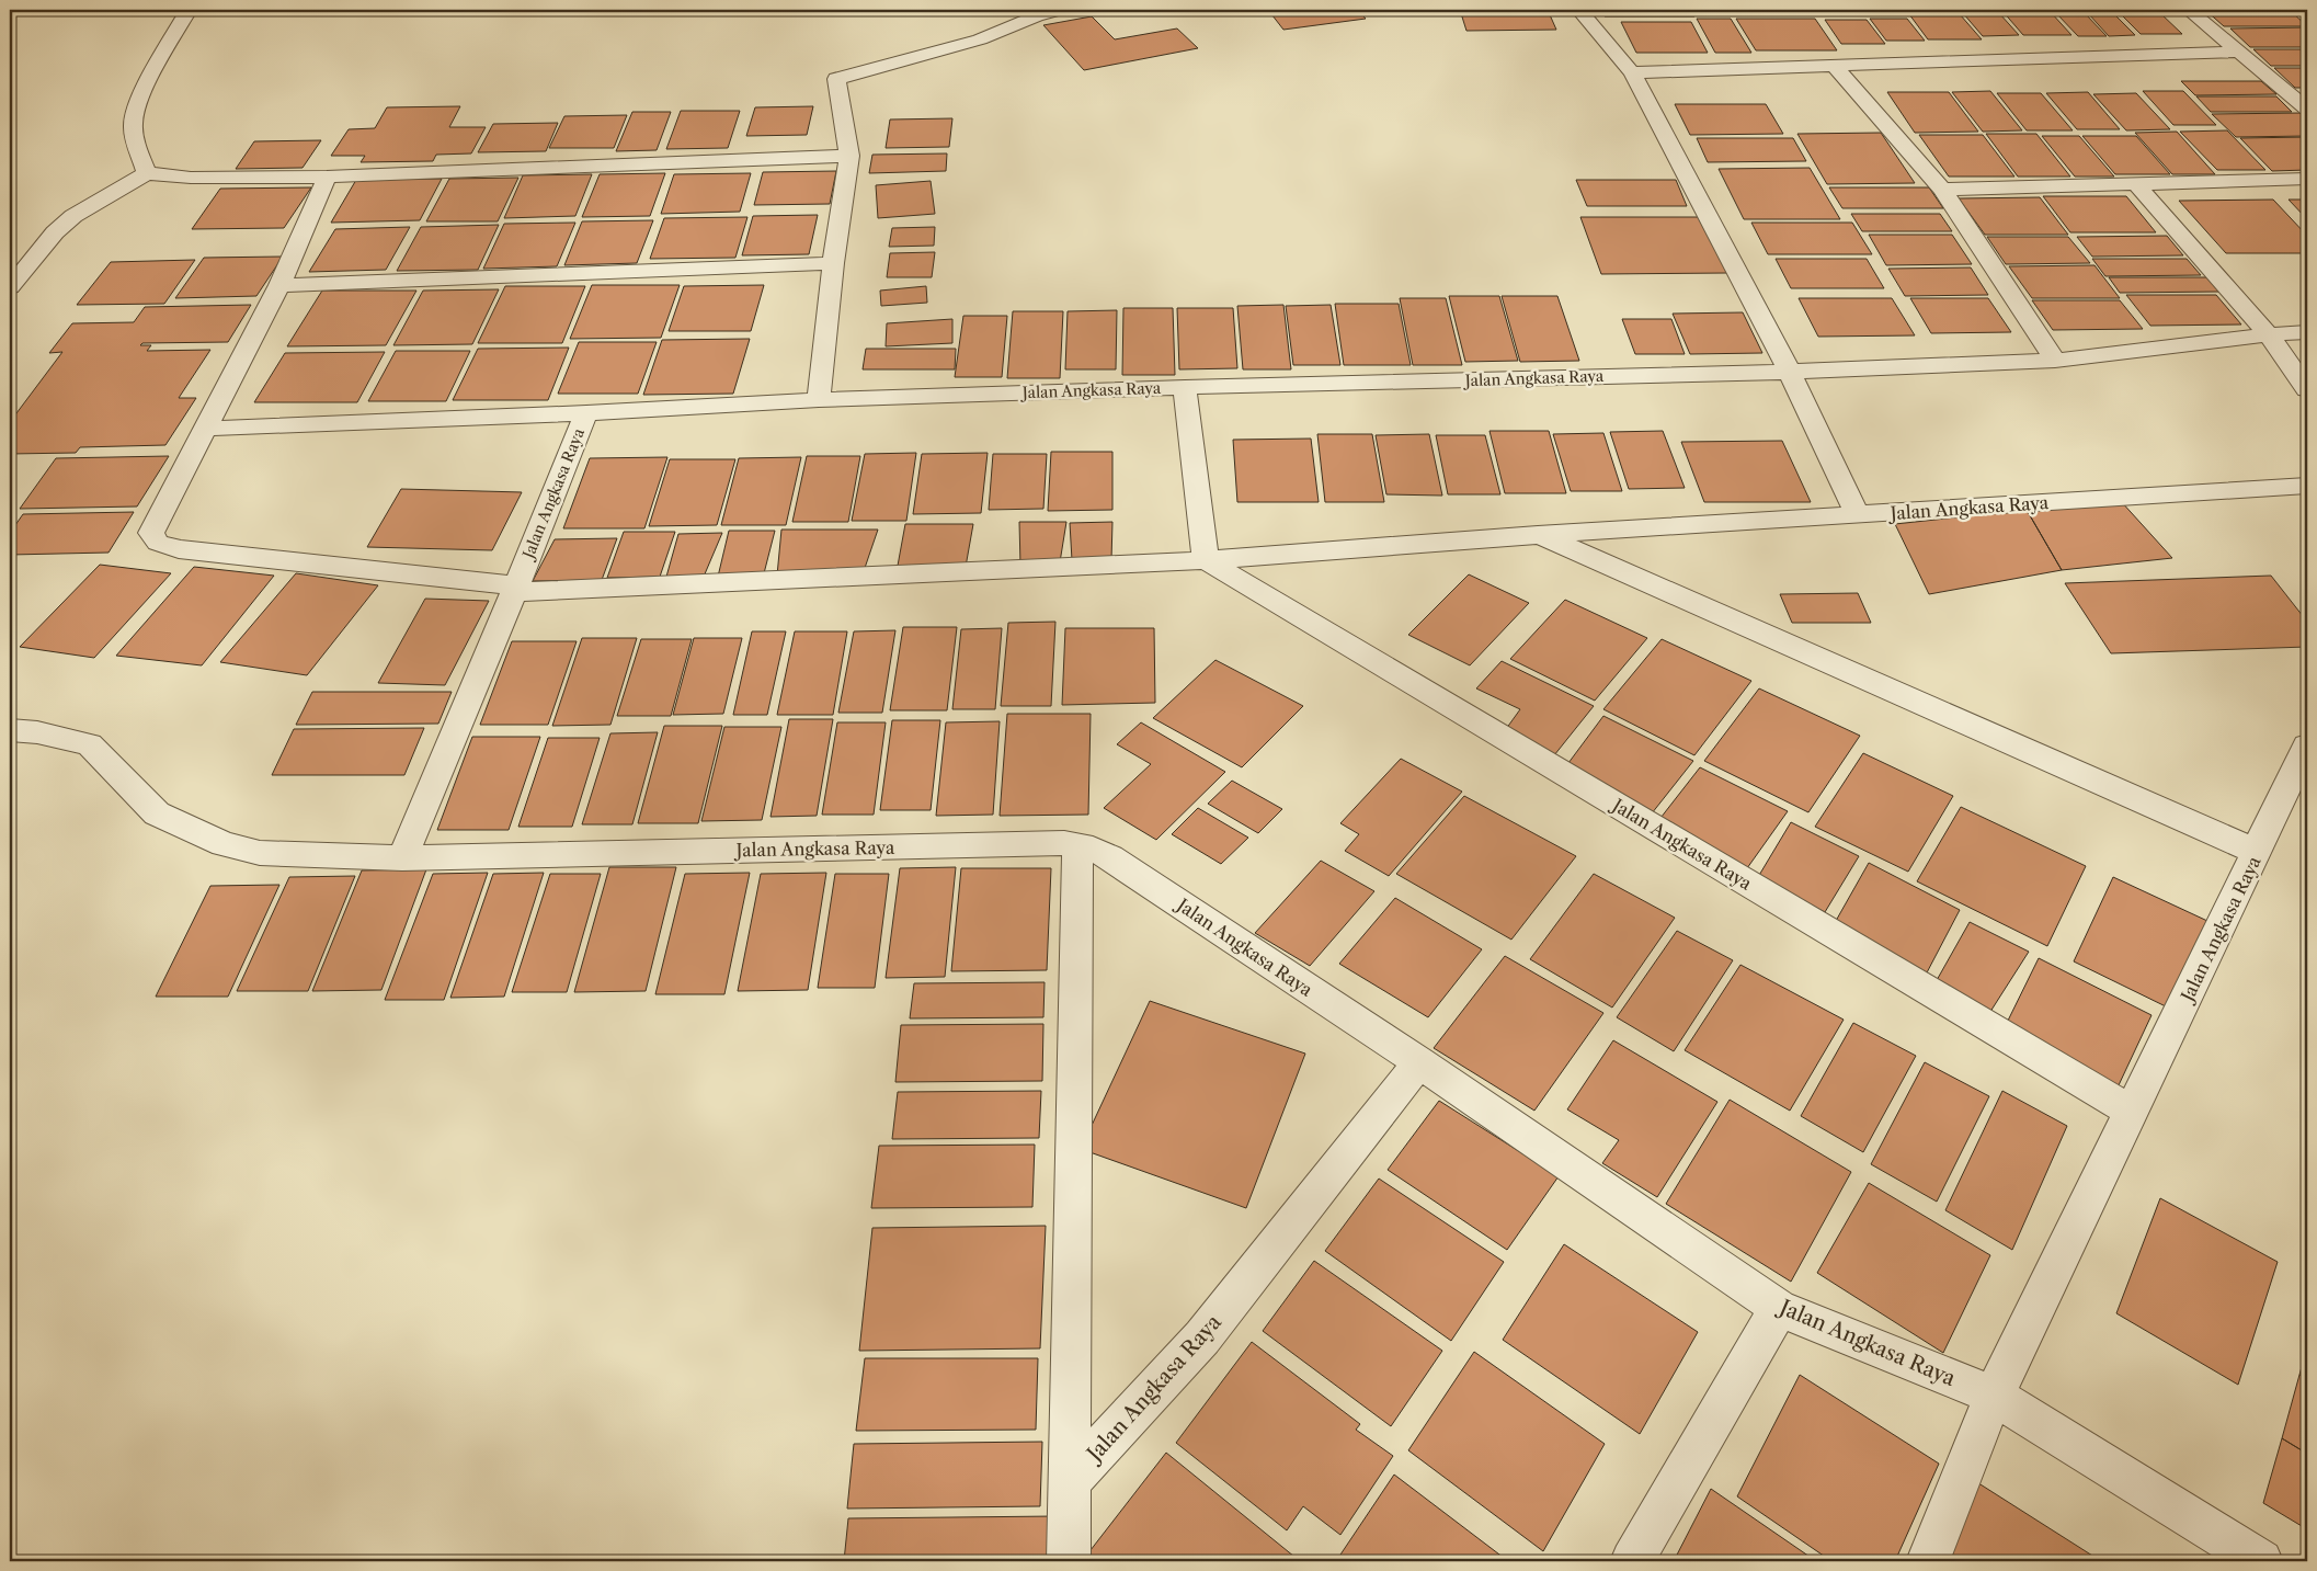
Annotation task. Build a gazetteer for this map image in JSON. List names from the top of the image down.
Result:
{
  "streets": {
    "street": ["Jalan Angkasa Raya"]
  }
}
